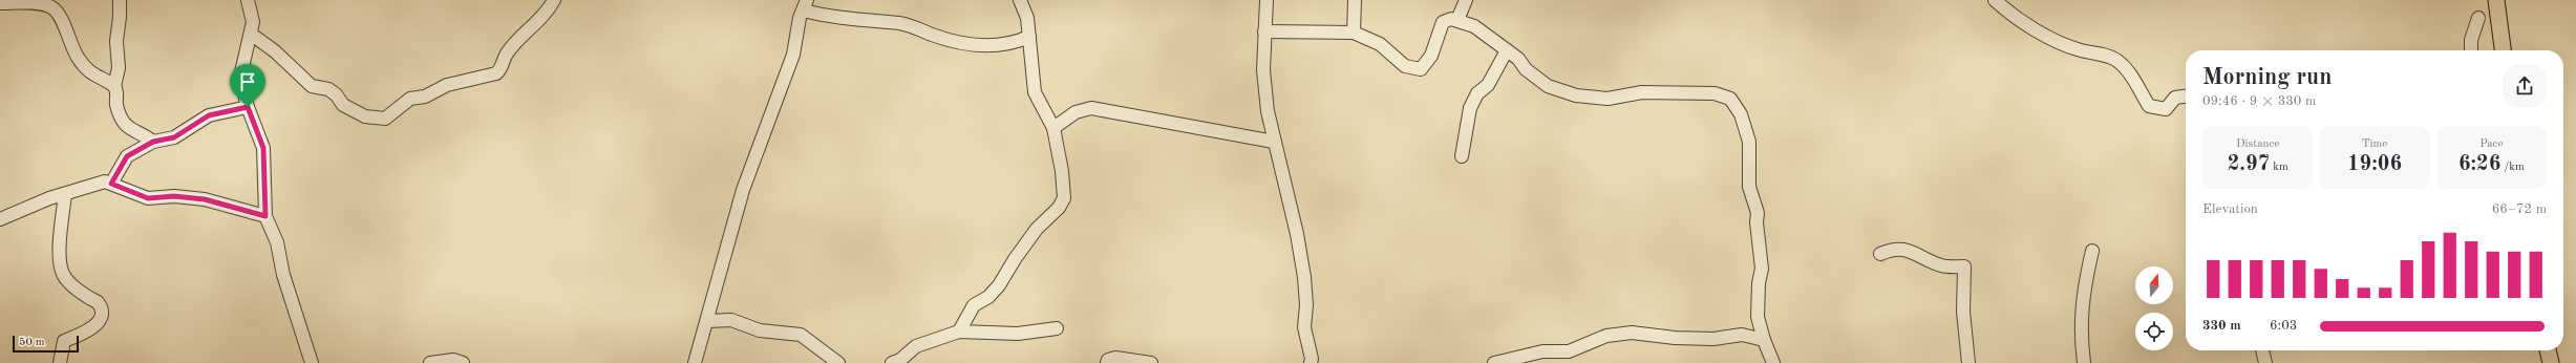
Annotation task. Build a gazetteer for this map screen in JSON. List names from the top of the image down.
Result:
{
  "scale_bar": "50 m",
  "north": "top",
  "page": {
    "heading": ["Morning run", "09:46 · 9 × 330 m"],
    "stats": [
      ["Distance", "2.97 km"],
      ["Time", "19:06"],
      ["Pace", "6:26 /km"]
    ],
    "chart": ["Elevation", "66–72 m"],
    "list": [
      {
        "name": "330 m",
        "note": "6:03"
      }
    ],
    "scale": "50 m"
  }
}
